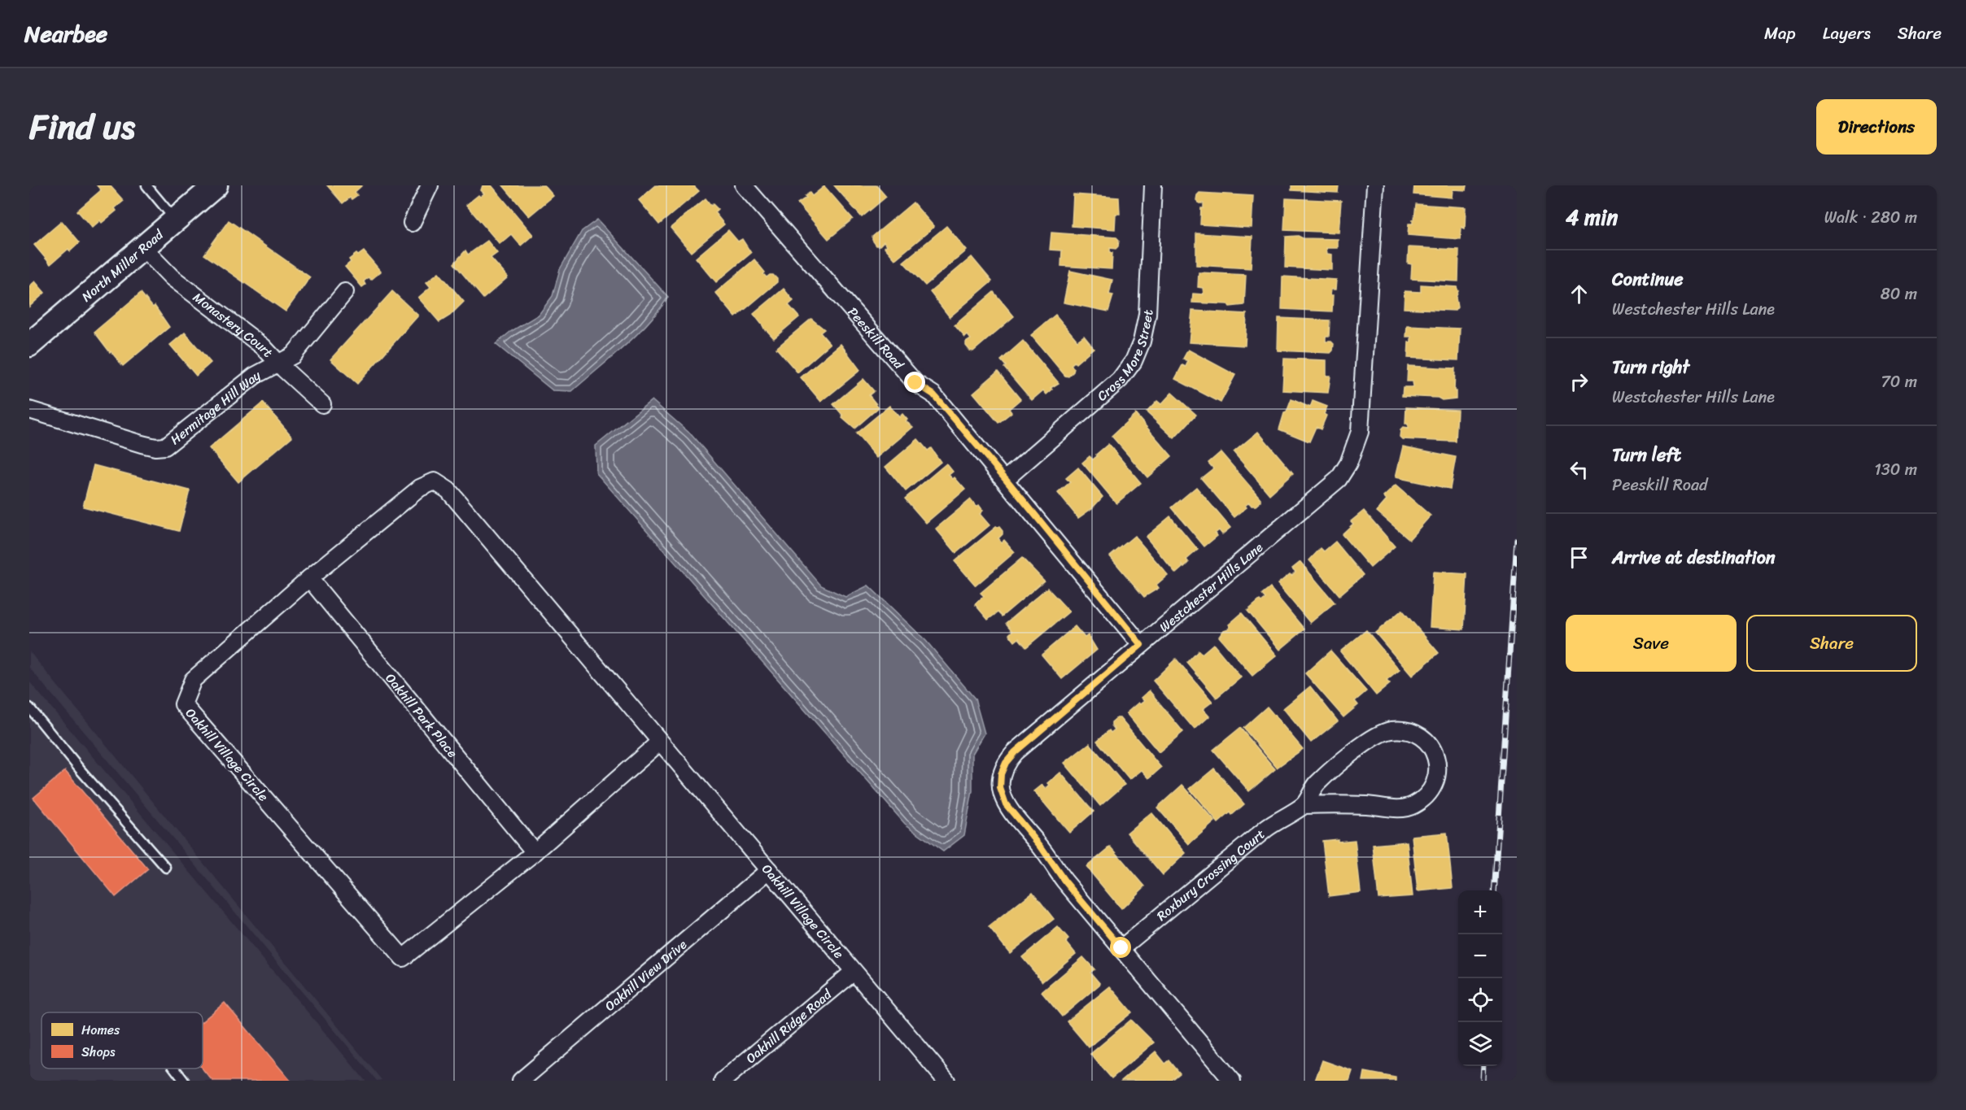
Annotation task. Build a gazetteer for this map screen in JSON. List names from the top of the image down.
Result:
{
  "streets": {
    "street": [
      "North Miller Road",
      "Monastery Court",
      "Peeskill Road",
      "Cross More Street",
      "Hermitage Hill Way",
      "Westchester Hills Lane",
      "Oakhill Park Place",
      "Oakhill Village Circle",
      "Roxbury Crossing Court",
      "Oakhill View Drive",
      "Oakhill Ridge Road"
    ]
  },
  "crossings": [
    ["North Miller Road", "Monastery Court"],
    ["Monastery Court", "Hermitage Hill Way"],
    ["Peeskill Road", "Cross More Street"],
    ["Peeskill Road", "Westchester Hills Lane"],
    ["Westchester Hills Lane", "Roxbury Crossing Court"],
    ["Oakhill Park Place", "Oakhill Village Circle"],
    ["Oakhill Village Circle", "Oakhill View Drive"],
    ["Oakhill Village Circle", "Oakhill Ridge Road"]
  ],
  "legend": ["Homes", "Shops"],
  "page": {
    "header": "Nearbee",
    "nav": ["Map", "Layers", "Share"],
    "title": "Find us",
    "buttons": [
      "Directions",
      ["Save", "Share"]
    ],
    "heading": ["4 min", "Walk · 280 m"],
    "list": [
      ["Continue", "Westchester Hills Lane", "80 m"],
      ["Turn right", "Westchester Hills Lane", "70 m"],
      ["Turn left", "Peeskill Road", "130 m"],
      "Arrive at destination"
    ],
    "map_buttons": ["+", "−"]
  }
}
